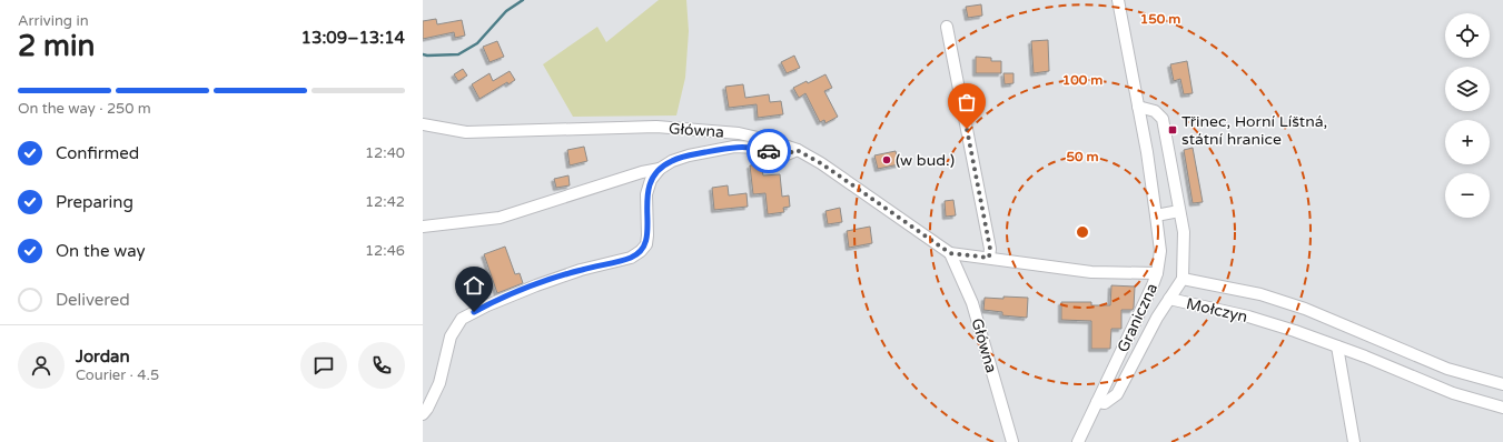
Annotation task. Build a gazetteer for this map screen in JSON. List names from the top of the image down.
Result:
{
  "streets": {
    "street": ["Główna", "Mołczyn", "Graniczna"]
  },
  "crossings": [
    ["Główna", "Graniczna"],
    ["Mołczyn", "Graniczna"]
  ],
  "places": {
    "transit": ["Třinec, Horní Líštná, státní hranice"],
    "other": ["(w bud.)"]
  },
  "page": {
    "heading": ["2 min", "Arriving in", "13:09–13:14"],
    "panel": ["Jordan", "Courier · 4.5"],
    "map_buttons": ["+", "−"],
    "bar": "On the way · 250 m",
    "list": [
      ["Confirmed", "12:40"],
      ["Preparing", "12:42"],
      ["On the way", "12:46"],
      "Delivered"
    ]
  },
  "rings": ["150 m", "100 m", "50 m"]
}
